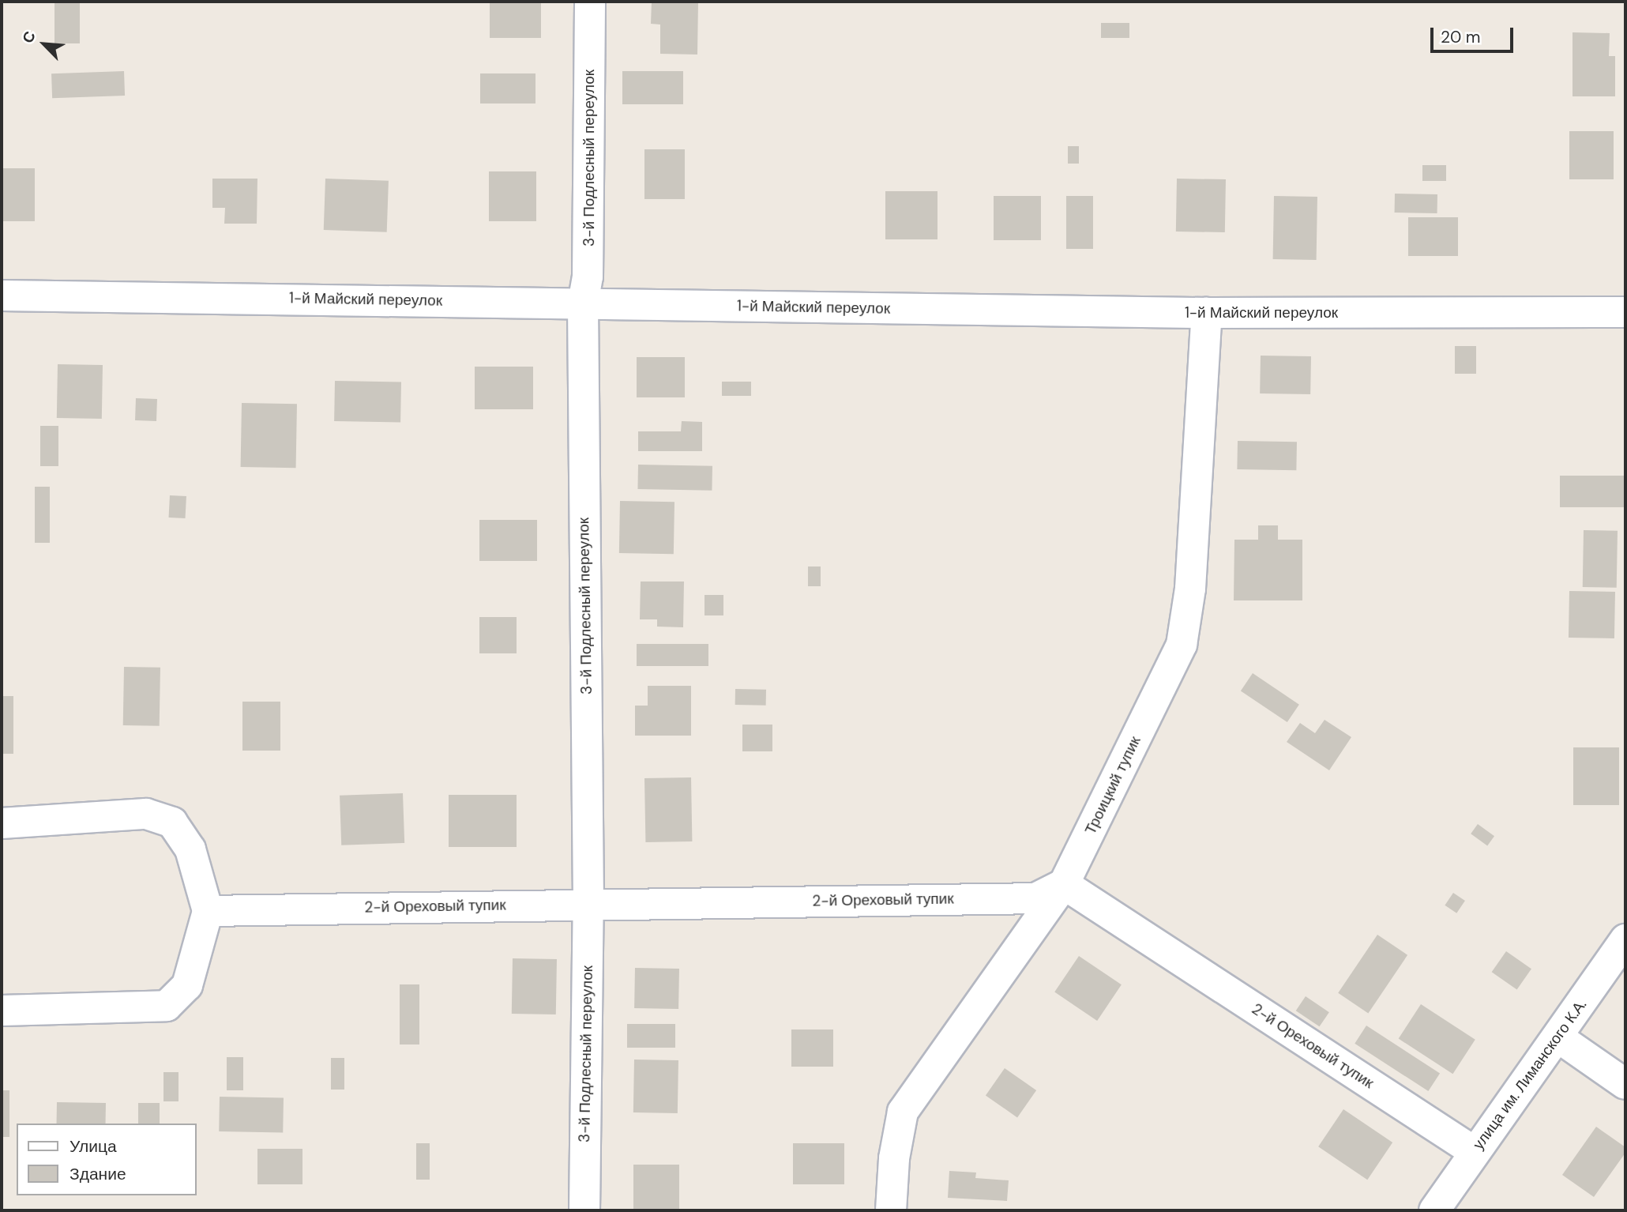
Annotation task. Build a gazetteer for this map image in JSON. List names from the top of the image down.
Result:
{
  "streets": {
    "street": [
      "3-й Подлесный переулок",
      "1-й Майский переулок",
      "Троицкий тупик",
      "2-й Ореховый тупик",
      "улица им. Лиманского К.А."
    ]
  },
  "crossings": [
    ["3-й Подлесный переулок", "1-й Майский переулок"],
    ["3-й Подлесный переулок", "2-й Ореховый тупик"],
    ["1-й Майский переулок", "Троицкий тупик"],
    ["Троицкий тупик", "2-й Ореховый тупик"],
    ["2-й Ореховый тупик", "улица им. Лиманского К.А."]
  ],
  "legend": ["Улица", "Здание"],
  "scale_bar": "20 m",
  "north": "top left"
}
